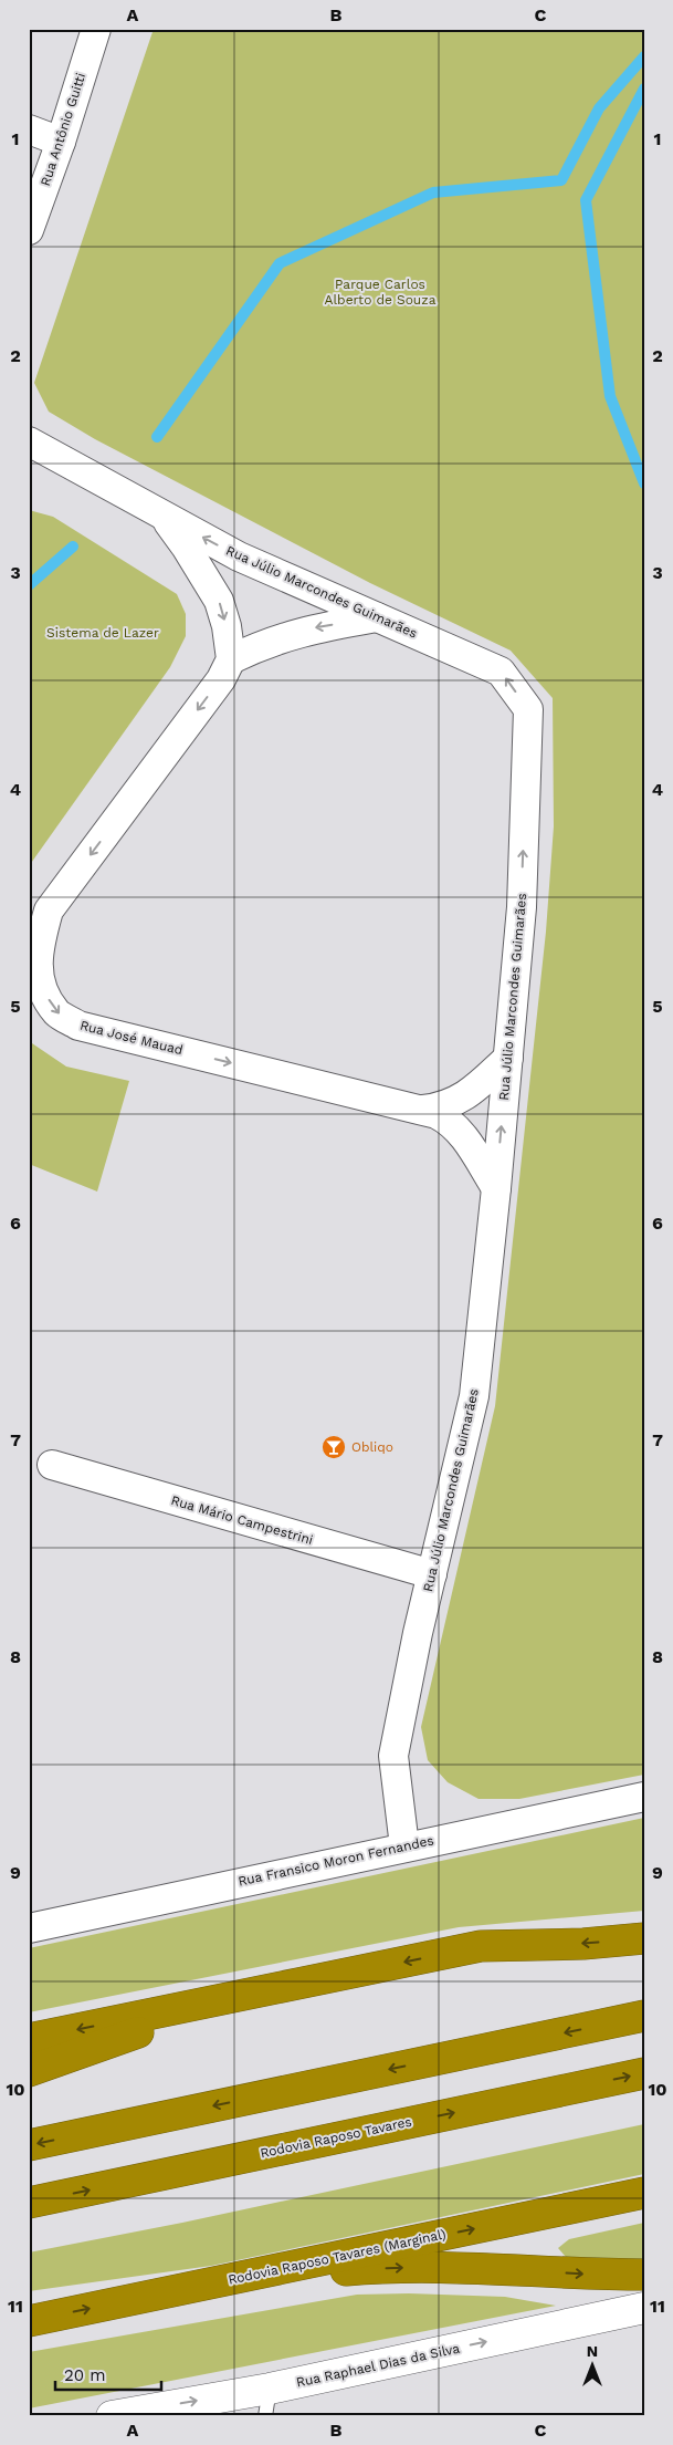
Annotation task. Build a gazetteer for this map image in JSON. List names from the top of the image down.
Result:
{
  "streets": {
    "highway": ["Rodovia Raposo Tavares", "Rodovia Raposo Tavares (Marginal)"],
    "main road": ["Rua Raphael Dias da Silva"],
    "street": [
      "Rua Antônio Guitti",
      "Rua Júlio Marcondes Guimarães",
      "Rua José Mauad",
      "Rua Mário Campestrini",
      "Rua Fransico Moron Fernandes"
    ]
  },
  "crossings": [
    ["Rua Júlio Marcondes Guimarães", "Rua José Mauad"],
    ["Rua Júlio Marcondes Guimarães", "Rua Mário Campestrini"],
    ["Rua Júlio Marcondes Guimarães", "Rua Fransico Moron Fernandes"]
  ],
  "one_way": ["Rua Júlio Marcondes Guimarães", "Rua Raphael Dias da Silva"],
  "parks": ["Parque Carlos Alberto de Souza", "Sistema de Lazer"],
  "places": {
    "bar": ["Obliqo"]
  },
  "scale_bar": "20 m",
  "north": "top",
  "grid": {
    "columns": ["A", "B", "C"],
    "rows": [
      "1",
      "2",
      "3",
      "4",
      "5",
      "6",
      "7",
      "8",
      "9",
      "10",
      "11"
    ]
  }
}
